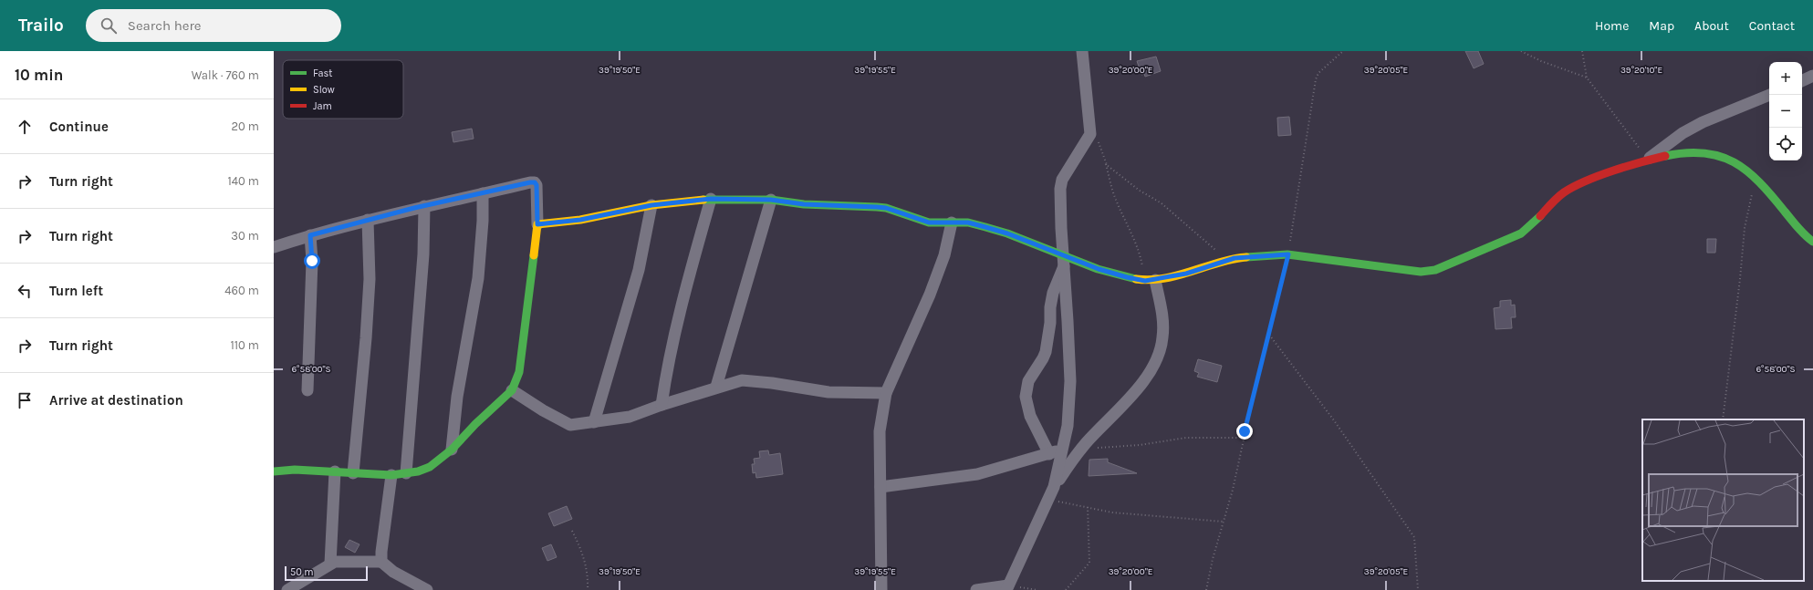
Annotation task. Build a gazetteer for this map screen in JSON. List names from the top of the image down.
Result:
{
  "legend": ["Fast", "Slow", "Jam"],
  "scale_bar": "50 m",
  "page": {
    "header": "Trailo",
    "search": "Search here",
    "nav": [
      "Home",
      "Map",
      "About",
      "Contact"
    ],
    "heading": ["10 min", "Walk · 760 m"],
    "map_buttons": ["+", "−"],
    "list": [
      ["Continue", "20 m"],
      ["Turn right", "140 m"],
      ["Turn right", "30 m"],
      ["Turn left", "460 m"],
      ["Turn right", "110 m"],
      "Arrive at destination"
    ],
    "scale": "50 m"
  },
  "coordinates": [
    "39°19'50\"E",
    "39°19'55\"E",
    "39°20'00\"E",
    "39°20'05\"E",
    "39°20'10\"E",
    "6°58'00\"S"
  ]
}
